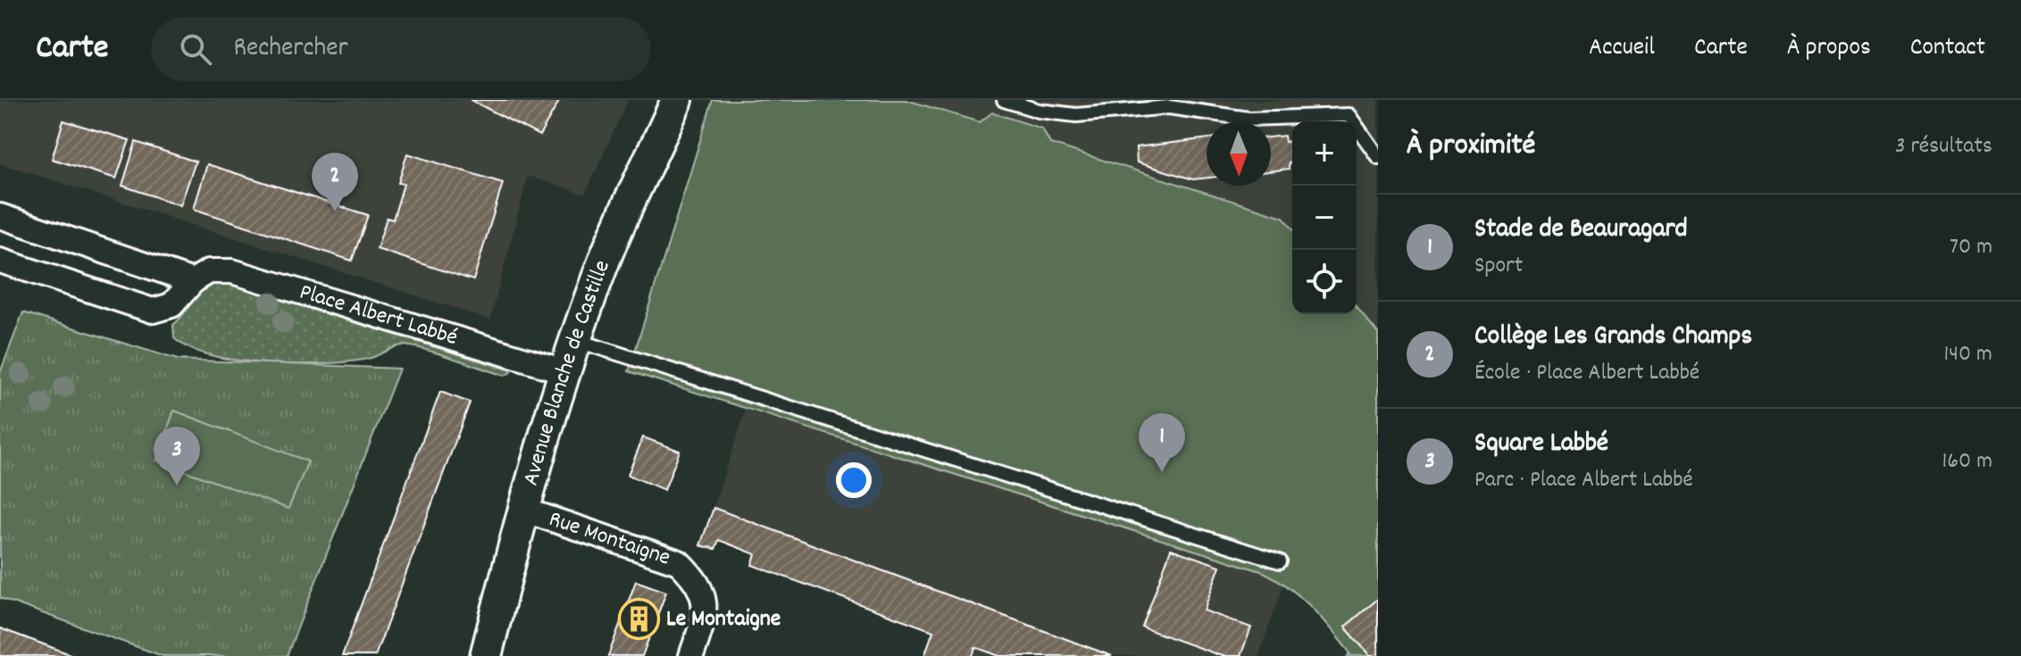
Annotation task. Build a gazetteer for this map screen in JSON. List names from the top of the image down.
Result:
{
  "streets": {
    "street": ["Place Albert Labbé", "Avenue Blanche de Castille", "Rue Montaigne"]
  },
  "crossings": [
    ["Place Albert Labbé", "Avenue Blanche de Castille"],
    ["Avenue Blanche de Castille", "Rue Montaigne"]
  ],
  "places": {
    "building": ["Le Montaigne"]
  },
  "north": "bottom",
  "page": {
    "header": "Carte",
    "search": "Rechercher",
    "nav": [
      "Accueil",
      "Carte",
      "À propos",
      "Contact"
    ],
    "heading": ["À proximité", "3 résultats"],
    "map_buttons": ["+", "−"],
    "pins": ["2", "1", "3"],
    "list": [
      {
        "mark": "1",
        "name": "Stade de Beauragard",
        "note": "Sport",
        "value": "70 m"
      },
      {
        "mark": "2",
        "name": "Collège Les Grands Champs",
        "note": "École · Place Albert Labbé",
        "value": "140 m"
      },
      {
        "mark": "3",
        "name": "Square Labbé",
        "note": "Parc · Place Albert Labbé",
        "value": "160 m"
      }
    ]
  }
}
